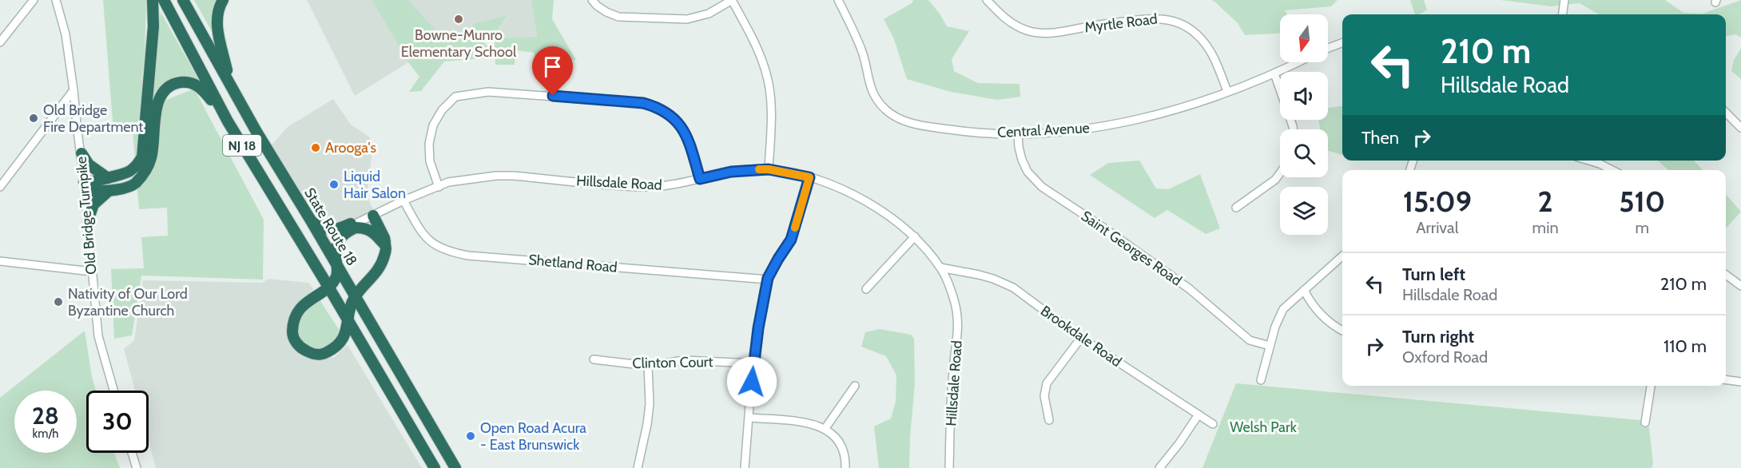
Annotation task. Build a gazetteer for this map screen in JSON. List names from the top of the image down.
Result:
{
  "streets": {
    "highway": ["NJ 18", "State Route 18"],
    "street": [
      "Myrtle Road",
      "Central Avenue",
      "Hillsdale Road",
      "Old Bridge Turnpike",
      "Saint Georges Road",
      "Shetland Road",
      "Brookdale Road",
      "Clinton Court"
    ]
  },
  "crossings": [
    ["Myrtle Road", "Central Avenue"],
    ["Central Avenue", "Saint Georges Road"],
    ["Hillsdale Road", "State Route 18"],
    ["Hillsdale Road", "Shetland Road"],
    ["Hillsdale Road", "Brookdale Road"]
  ],
  "parks": ["Welsh Park"],
  "places": [
    "Bowne-Munro Elementary School",
    "Old Bridge Fire Department",
    "Arooga's",
    "Liquid Hair Salon",
    "Nativity of Our Lord Byzantine Church",
    "Open Road Acura - East Brunswick"
  ],
  "north": "bottom",
  "page": {
    "turn": ["210 m", "Hillsdale Road"],
    "then": "Then",
    "eta": [
      "15:09",
      "Arrival",
      "2",
      "min",
      "510",
      "m"
    ],
    "list": [
      {
        "name": "Turn left",
        "note": "Hillsdale Road",
        "value": "210 m"
      },
      {
        "name": "Turn right",
        "note": "Oxford Road",
        "value": "110 m"
      }
    ],
    "speed": "28 km/h",
    "limit": "30"
  }
}
